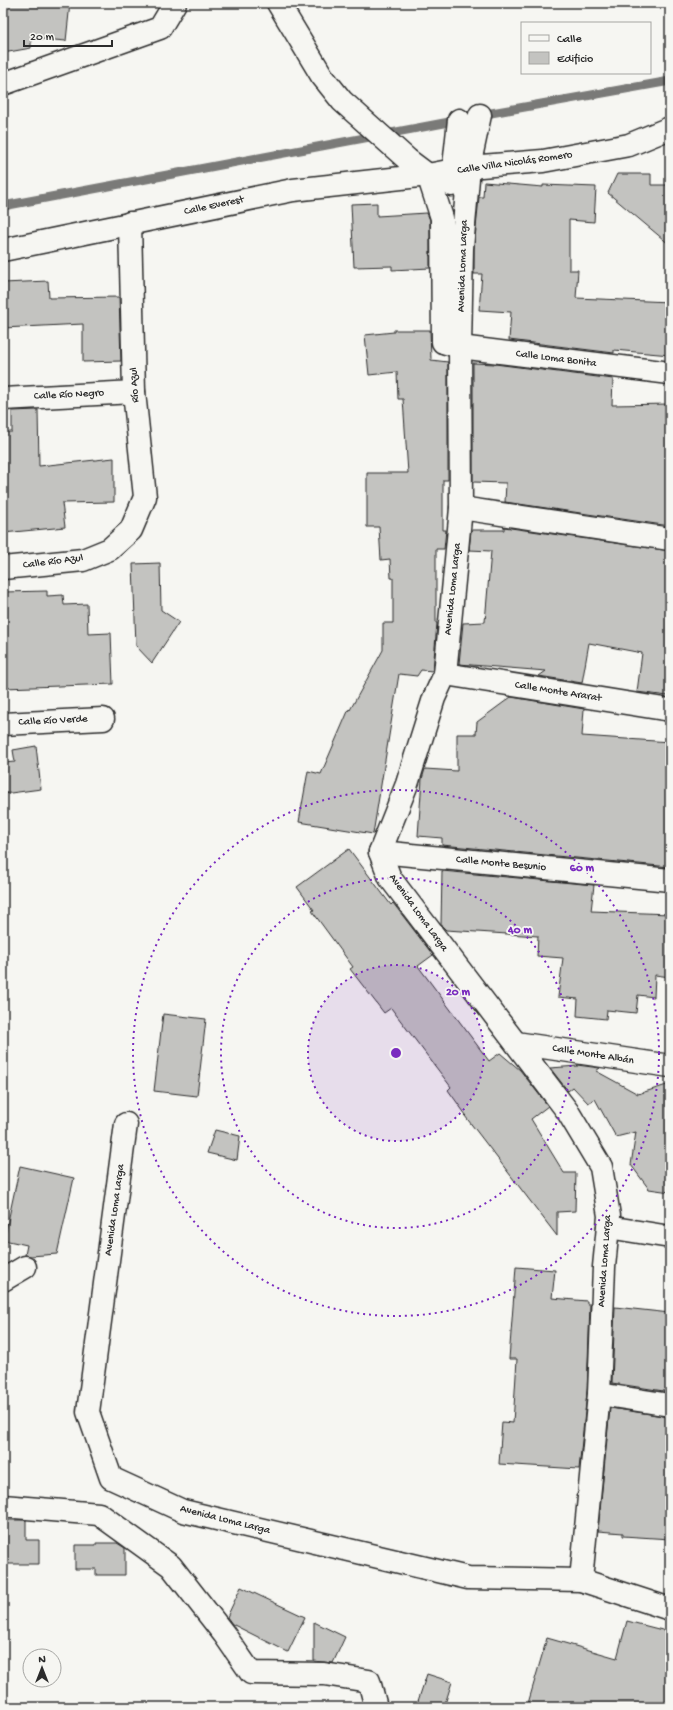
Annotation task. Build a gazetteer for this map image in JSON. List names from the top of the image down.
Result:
{
  "streets": {
    "street": [
      "Calle Villa Nicolás Romero",
      "Calle Everest",
      "Avenida Loma Larga",
      "Calle Loma Bonita",
      "Río Azul",
      "Calle Río Negro",
      "Calle Río Azul",
      "Calle Monte Ararat",
      "Calle Río Verde",
      "Calle Monte Besunio",
      "Calle Monte Albán"
    ]
  },
  "crossings": [
    ["Calle Villa Nicolás Romero", "Calle Everest"],
    ["Calle Villa Nicolás Romero", "Avenida Loma Larga"],
    ["Calle Everest", "Avenida Loma Larga"],
    ["Calle Everest", "Río Azul"],
    ["Avenida Loma Larga", "Calle Loma Bonita"],
    ["Avenida Loma Larga", "Calle Monte Ararat"],
    ["Avenida Loma Larga", "Calle Monte Besunio"],
    ["Avenida Loma Larga", "Calle Monte Albán"],
    ["Río Azul", "Calle Río Negro"],
    ["Río Azul", "Calle Río Azul"]
  ],
  "legend": ["Calle", "Edificio"],
  "scale_bar": "20 m",
  "north": "top",
  "rings": ["60 m", "40 m", "20 m"]
}
